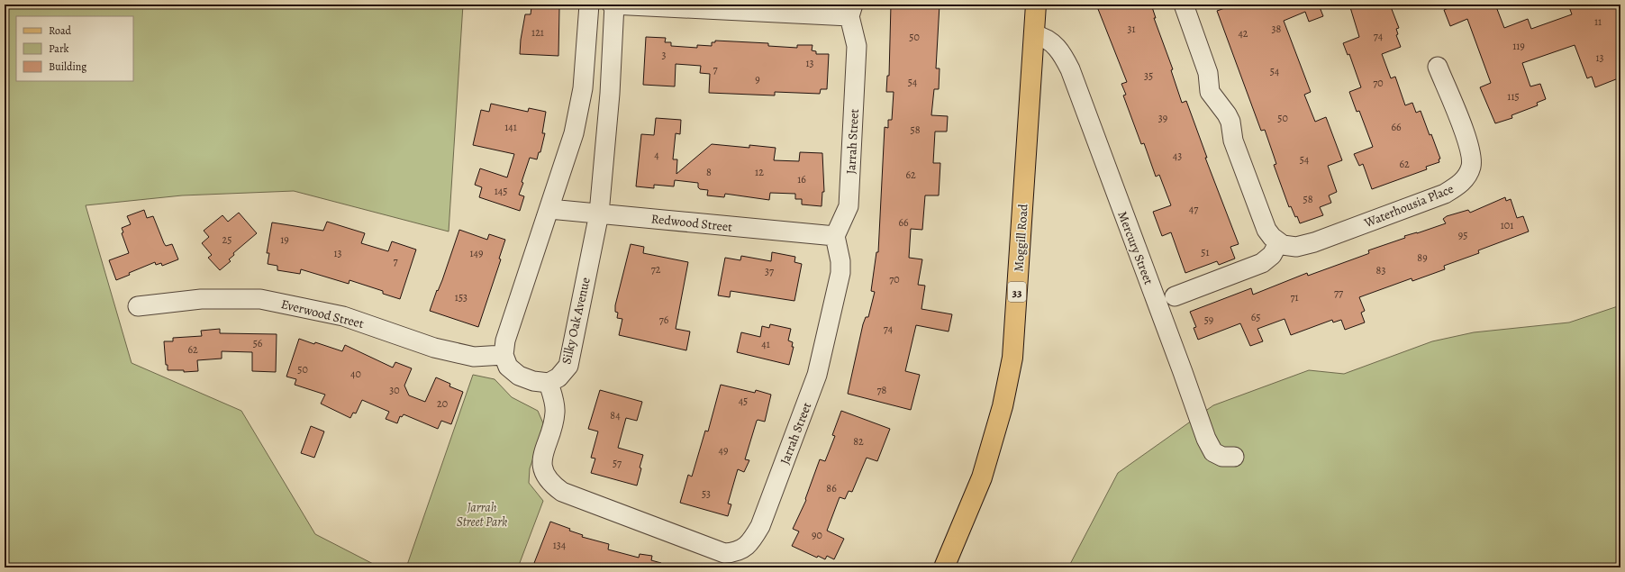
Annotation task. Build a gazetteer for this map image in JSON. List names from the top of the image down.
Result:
{
  "streets": {
    "main road": ["Moggill Road", "33"],
    "street": [
      "Jarrah Street",
      "Waterhousia Place",
      "Redwood Street",
      "Mercury Street",
      "Everwood Street",
      "Silky Oak Avenue"
    ]
  },
  "crossings": [
    ["Jarrah Street", "Redwood Street"],
    ["Jarrah Street", "Silky Oak Avenue"],
    ["Redwood Street", "Silky Oak Avenue"],
    ["Moggill Road", "Mercury Street"]
  ],
  "parks": ["Jarrah Street Park"],
  "house_numbers": [
    "11",
    "31",
    "38",
    "121",
    "42",
    "74",
    "50",
    "119",
    "3",
    "13",
    "13",
    "7",
    "54",
    "35",
    "9",
    "54",
    "70",
    "115",
    "39",
    "50",
    "141",
    "66",
    "58",
    "4",
    "43",
    "54",
    "62",
    "8",
    "12",
    "62",
    "16",
    "145",
    "58",
    "47",
    "66",
    "101",
    "95",
    "25",
    "19",
    "51",
    "13",
    "149",
    "89",
    "7",
    "72",
    "83",
    "37",
    "70",
    "77",
    "153",
    "71",
    "65",
    "76",
    "59",
    "74",
    "56",
    "41",
    "62",
    "50",
    "40",
    "30",
    "78",
    "45",
    "20",
    "84",
    "82",
    "49",
    "57",
    "86",
    "53",
    "90",
    "134"
  ],
  "legend": ["Road", "Park", "Building"]
}
